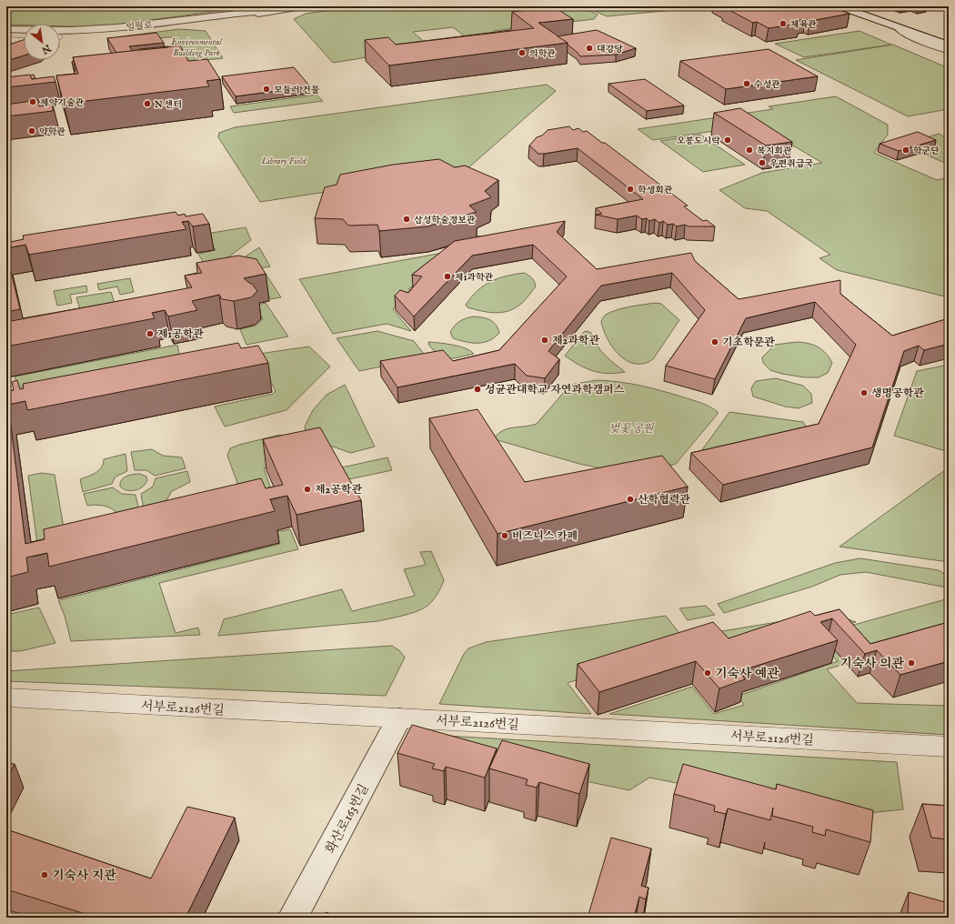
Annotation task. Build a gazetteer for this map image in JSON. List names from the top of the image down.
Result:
{
  "streets": {
    "street": ["일월로", "서부로2126번길", "화산로163번길"]
  },
  "crossings": [
    ["서부로2126번길", "화산로163번길"]
  ],
  "parks": ["Environmental Building Park", "Library Field", "벚꽃 공원"],
  "places": [
    "체육관",
    "대강당",
    "의학관",
    "수성관",
    "모듈러 건물",
    "제약기술관",
    "N 센터",
    "약학관",
    "오봉도시락",
    "복지회관",
    "학군단",
    "우편취급국",
    "학생회관",
    "삼성학술정보관",
    "제1과학관",
    "제1공학관",
    "제2과학관",
    "기초학문관",
    "성균관대학교 자연과학캠퍼스",
    "생명공학관",
    "제2공학관",
    "산학협력관",
    "비즈니스 카페",
    "기숙사 의관",
    "기숙사 예관",
    "기숙사 지관"
  ],
  "north": "bottom right"
}
